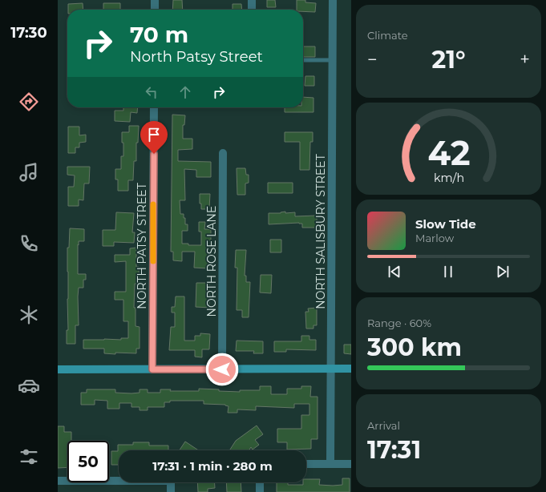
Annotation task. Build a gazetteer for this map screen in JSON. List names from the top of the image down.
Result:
{
  "streets": {
    "street": ["NORTH SALISBURY STREET", "NORTH PATSY STREET", "NORTH ROSE LANE"]
  },
  "page": {
    "tabs": "17:30",
    "tile": [
      "Climate",
      ["Range · 60%", "300 km"],
      ["Arrival", "17:31"]
    ],
    "turn": ["70 m", "North Patsy Street"],
    "heat": ["−", "21°", "+"],
    "song": ["Slow Tide", "Marlow"],
    "limit": "50",
    "trip": "17:31 · 1 min · 280 m",
    "gauge": ["42", "km/h"]
  }
}
